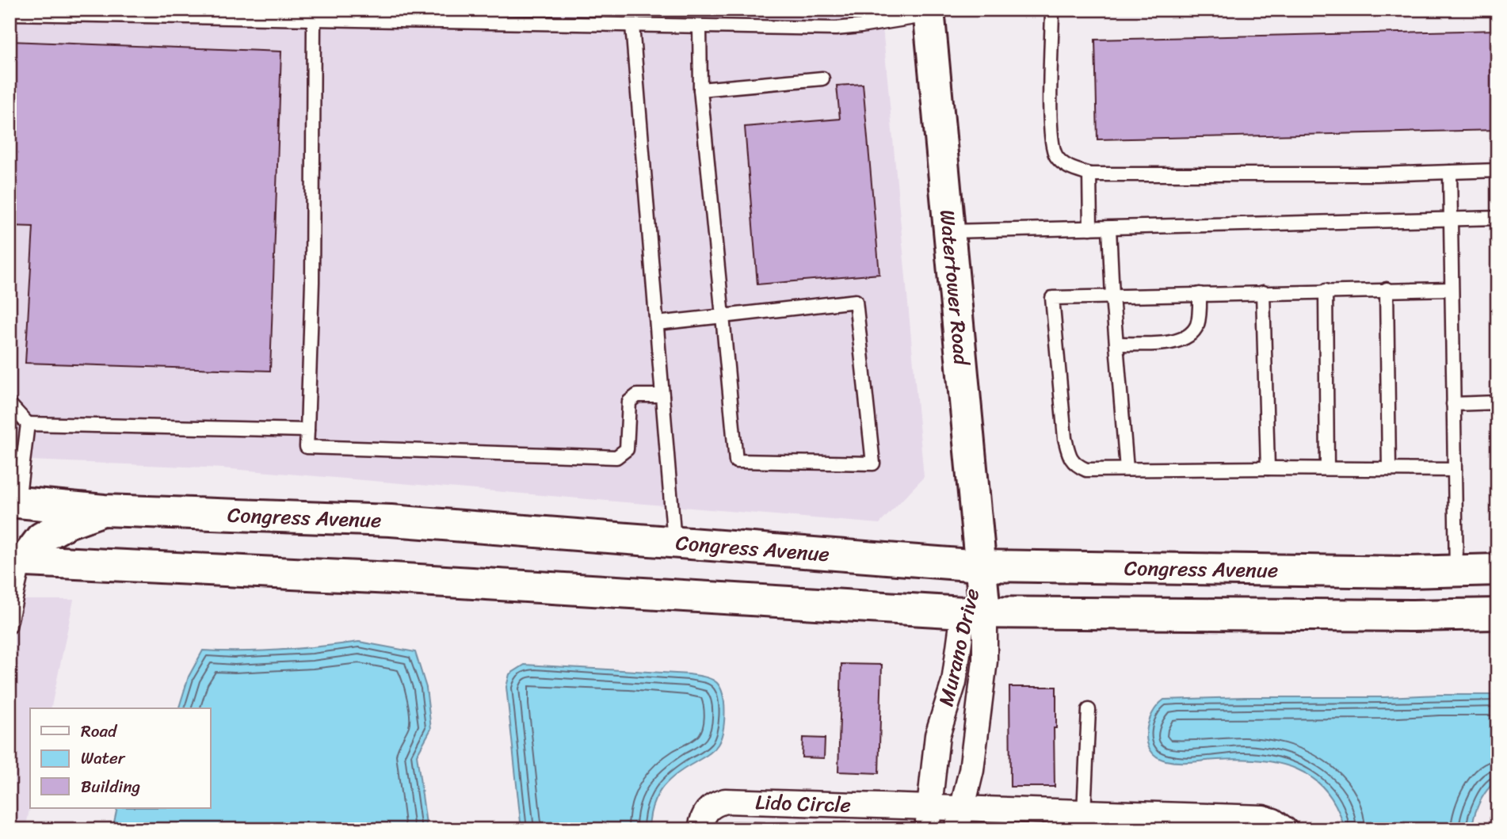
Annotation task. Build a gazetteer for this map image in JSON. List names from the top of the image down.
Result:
{
  "streets": {
    "street": [
      "Watertower Road",
      "Congress Avenue",
      "Murano Drive",
      "Lido Circle"
    ]
  },
  "crossings": [
    ["Watertower Road", "Congress Avenue"],
    ["Watertower Road", "Murano Drive"],
    ["Congress Avenue", "Murano Drive"],
    ["Murano Drive", "Lido Circle"]
  ],
  "legend": ["Road", "Water", "Building"]
}
